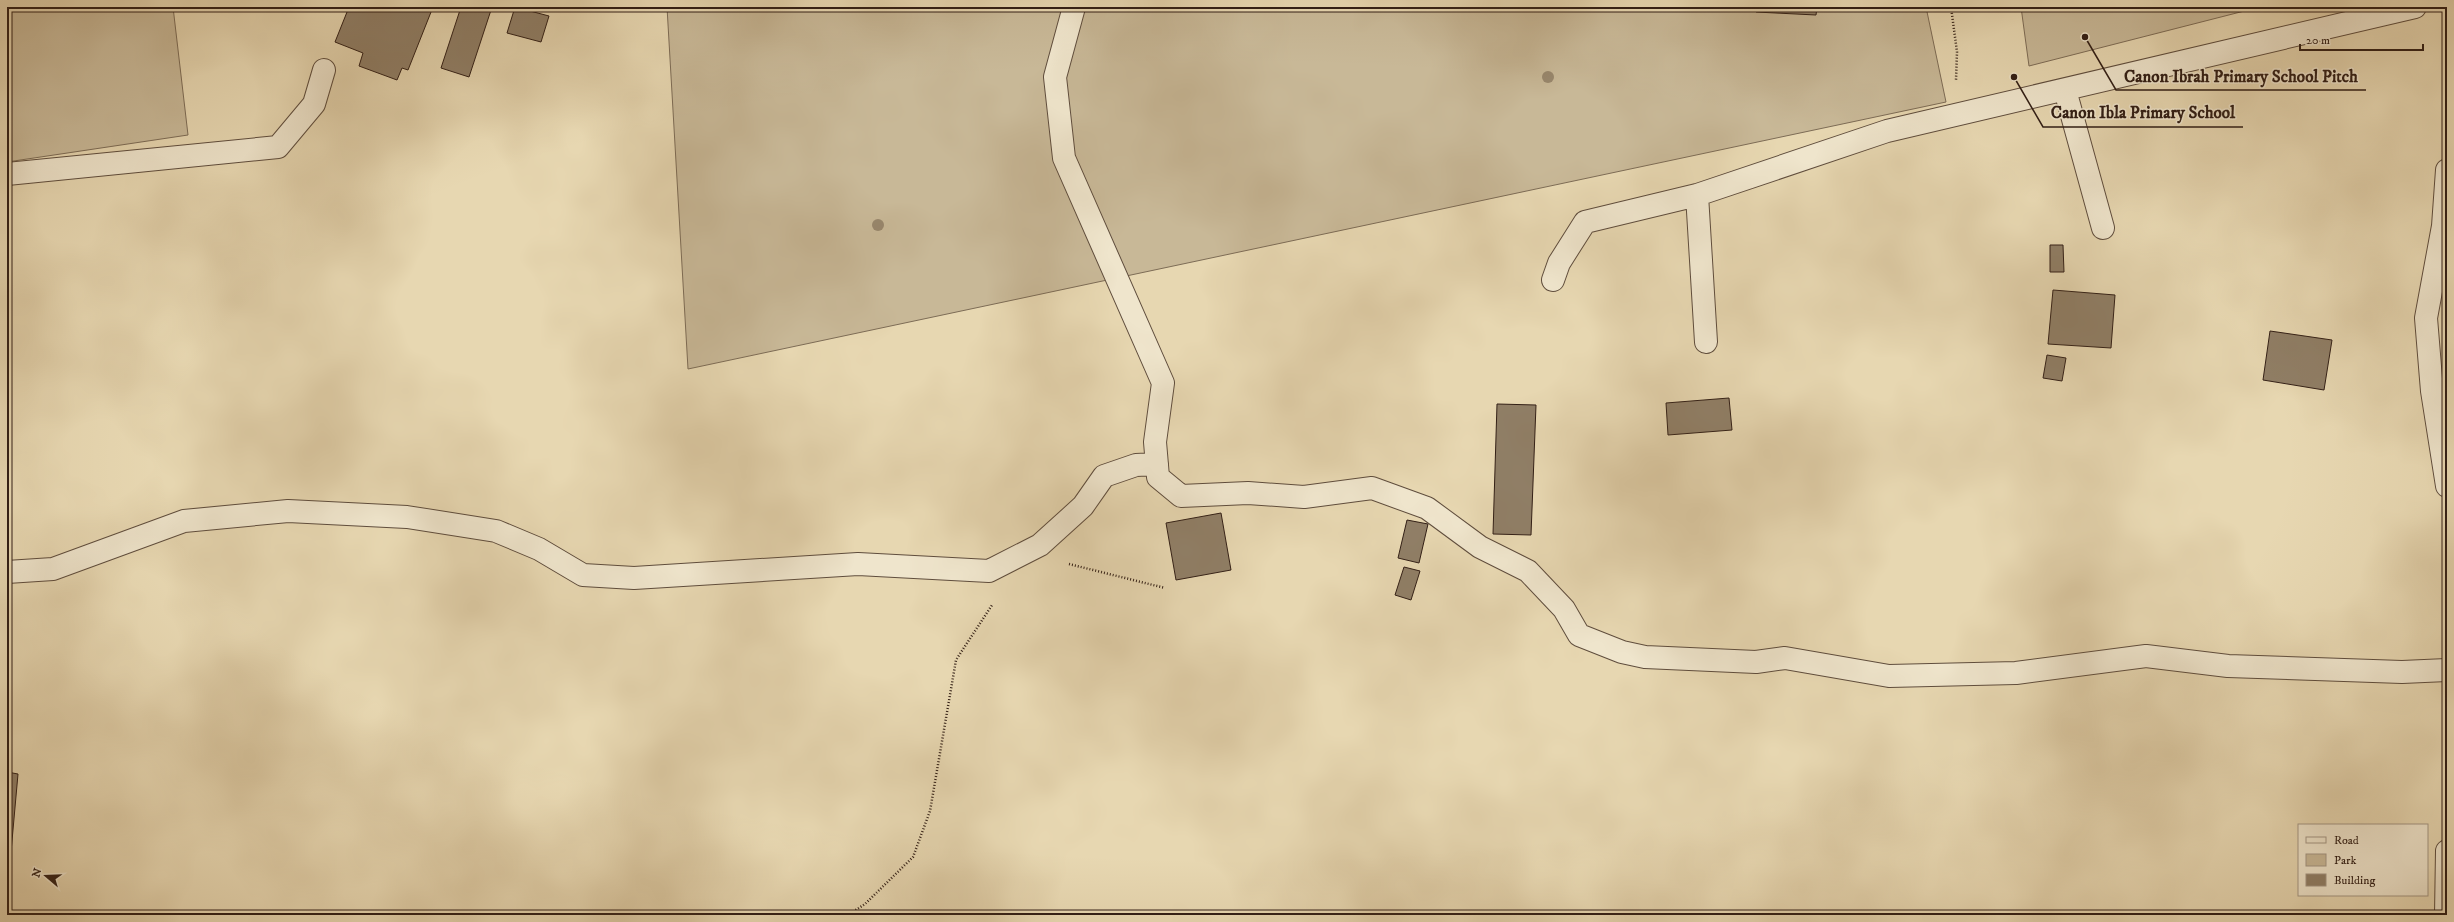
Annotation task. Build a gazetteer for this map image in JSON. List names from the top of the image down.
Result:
{
  "places": ["Canon Ibrah Primary School Pitch", "Canon Ibla Primary School"],
  "legend": ["Road", "Park", "Building"],
  "scale_bar": "20 m",
  "north": "left"
}
